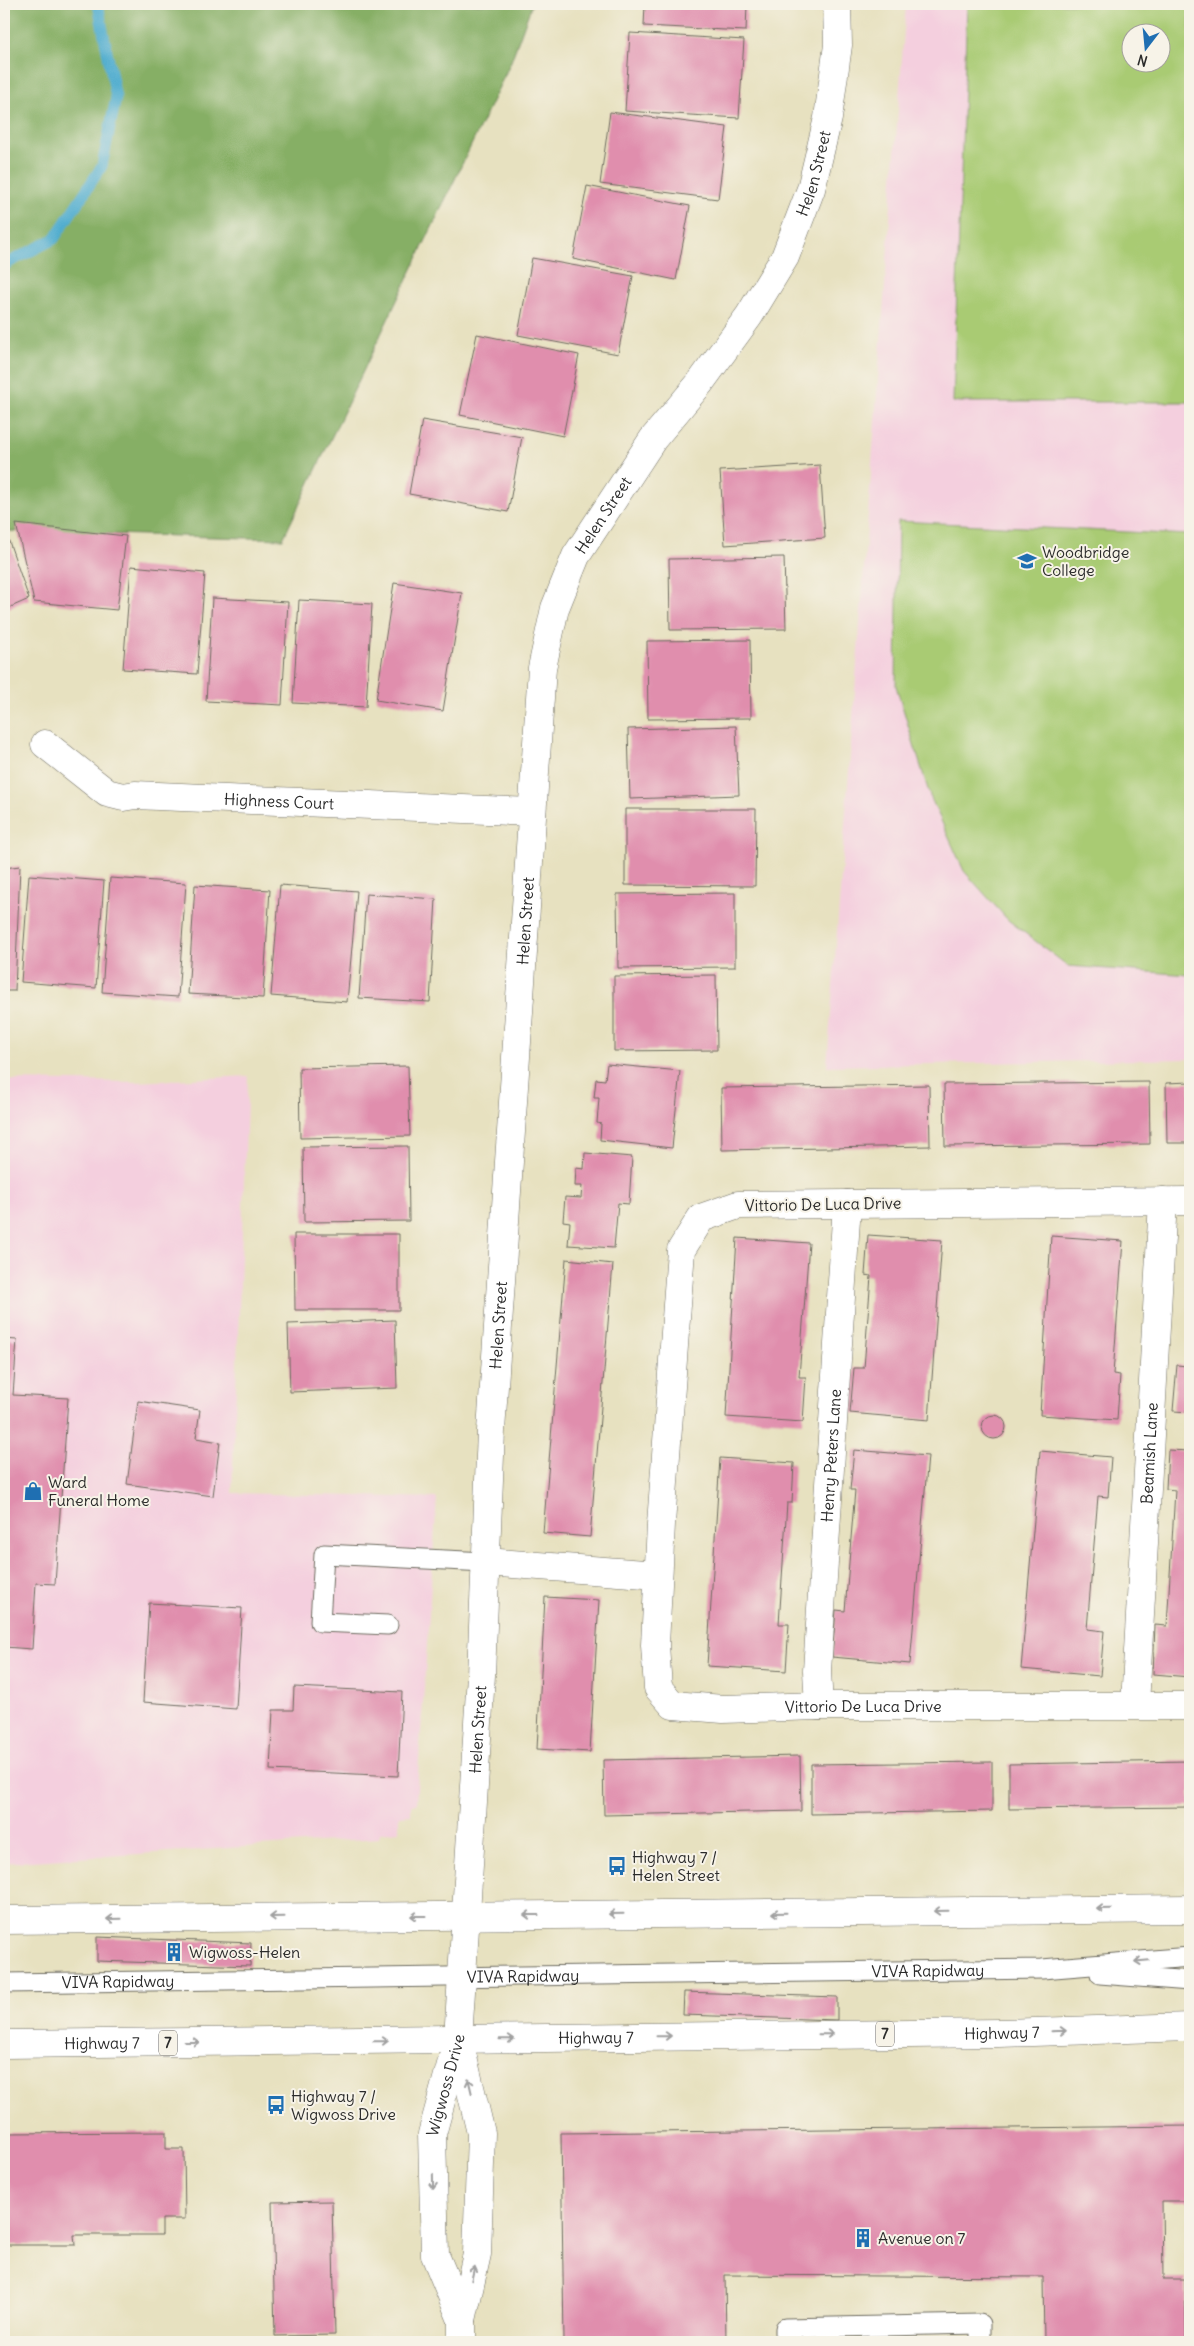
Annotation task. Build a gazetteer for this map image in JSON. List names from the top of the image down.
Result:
{
  "streets": {
    "street": [
      "Helen Street",
      "Highness Court",
      "Vittorio De Luca Drive",
      "Beamish Lane",
      "Henry Peters Lane",
      "Highway 7",
      "7",
      "Wigwoss Drive"
    ],
    "lane": ["VIVA Rapidway"]
  },
  "crossings": [
    ["Helen Street", "Highness Court"],
    ["Helen Street", "VIVA Rapidway"],
    ["Helen Street", "Highway 7"],
    ["Helen Street", "Wigwoss Drive"],
    ["Vittorio De Luca Drive", "Beamish Lane"],
    ["Vittorio De Luca Drive", "Henry Peters Lane"],
    ["Highway 7", "Wigwoss Drive"]
  ],
  "places": {
    "school or university": ["Woodbridge College"],
    "shop": ["Ward Funeral Home"],
    "bus stop": ["Highway 7 / Helen Street", "Highway 7 / Wigwoss Drive"],
    "building": ["Wigwoss-Helen", "Avenue on 7"]
  },
  "north": "bottom"
}
